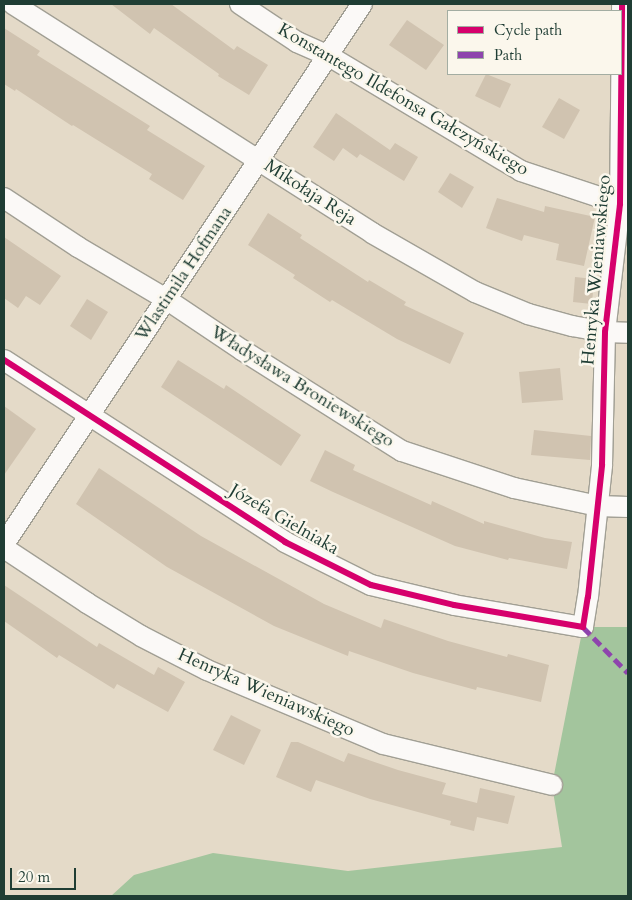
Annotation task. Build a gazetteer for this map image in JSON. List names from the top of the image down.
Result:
{
  "streets": {
    "street": [
      "Konstantego Ildefonsa Gałczyńskiego",
      "Mikołaja Reja",
      "Henryka Wieniawskiego",
      "Wlastimila Hofmana",
      "Władysława Broniewskiego",
      "Józefa Gielniaka"
    ]
  },
  "crossings": [
    ["Konstantego Ildefonsa Gałczyńskiego", "Henryka Wieniawskiego"],
    ["Konstantego Ildefonsa Gałczyńskiego", "Wlastimila Hofmana"],
    ["Mikołaja Reja", "Henryka Wieniawskiego"],
    ["Mikołaja Reja", "Wlastimila Hofmana"],
    ["Henryka Wieniawskiego", "Władysława Broniewskiego"],
    ["Henryka Wieniawskiego", "Józefa Gielniaka"],
    ["Wlastimila Hofmana", "Władysława Broniewskiego"],
    ["Wlastimila Hofmana", "Józefa Gielniaka"]
  ],
  "legend": ["Cycle path", "Path"],
  "scale_bar": "20 m"
}
